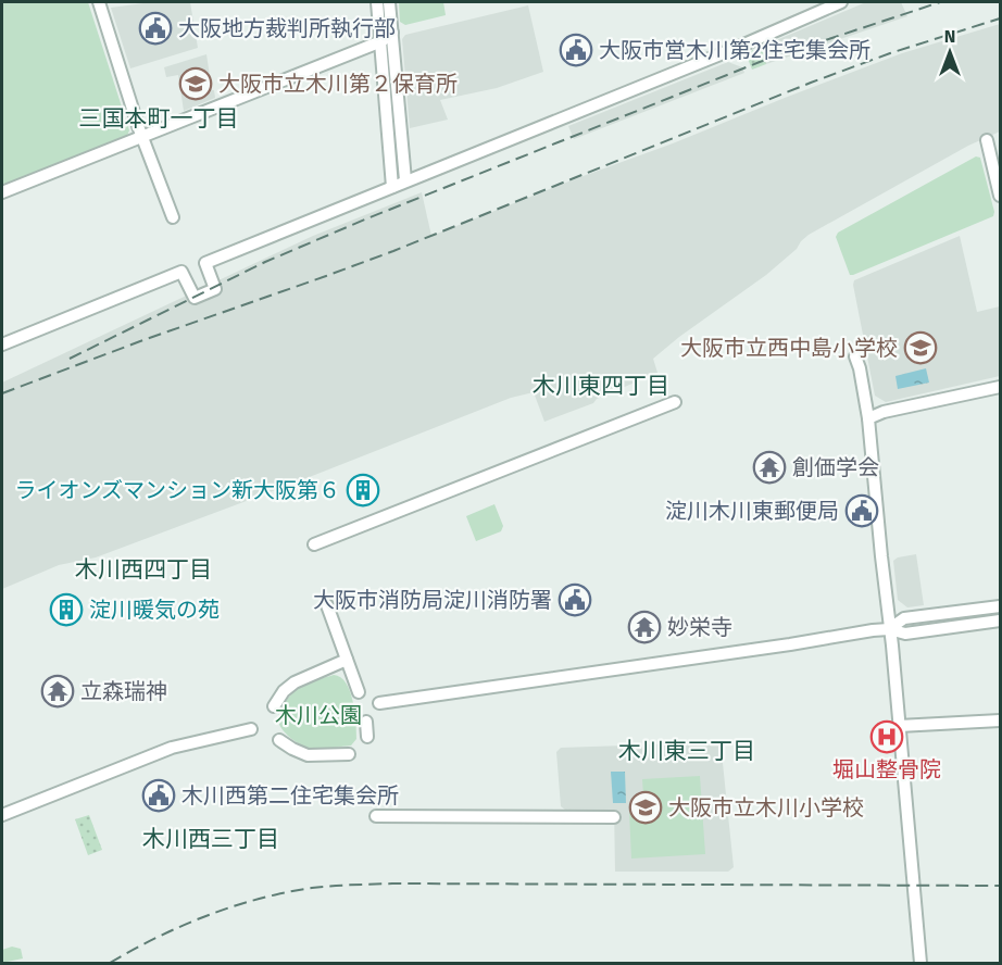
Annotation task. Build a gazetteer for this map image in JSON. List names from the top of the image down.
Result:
{
  "districts": [
    "三国本町一丁目",
    "木川東四丁目",
    "木川西四丁目",
    "木川東三丁目",
    "木川西三丁目"
  ],
  "parks": ["木川公園"],
  "places": {
    "public building": [
      "大阪地方裁判所執行部",
      "大阪市営木川第2住宅集会所",
      "淀川木川東郵便局",
      "大阪市消防局淀川消防署",
      "木川西第二住宅集会所"
    ],
    "school or university": ["大阪市立木川第２保育所", "大阪市立西中島小学校", "大阪市立木川小学校"],
    "temple": ["創価学会", "妙栄寺", "立森瑞神"],
    "building": ["ライオンズマンション新大阪第６", "淀川暖気の苑"],
    "hospital": ["堀山整骨院"]
  },
  "north": "top"
}
